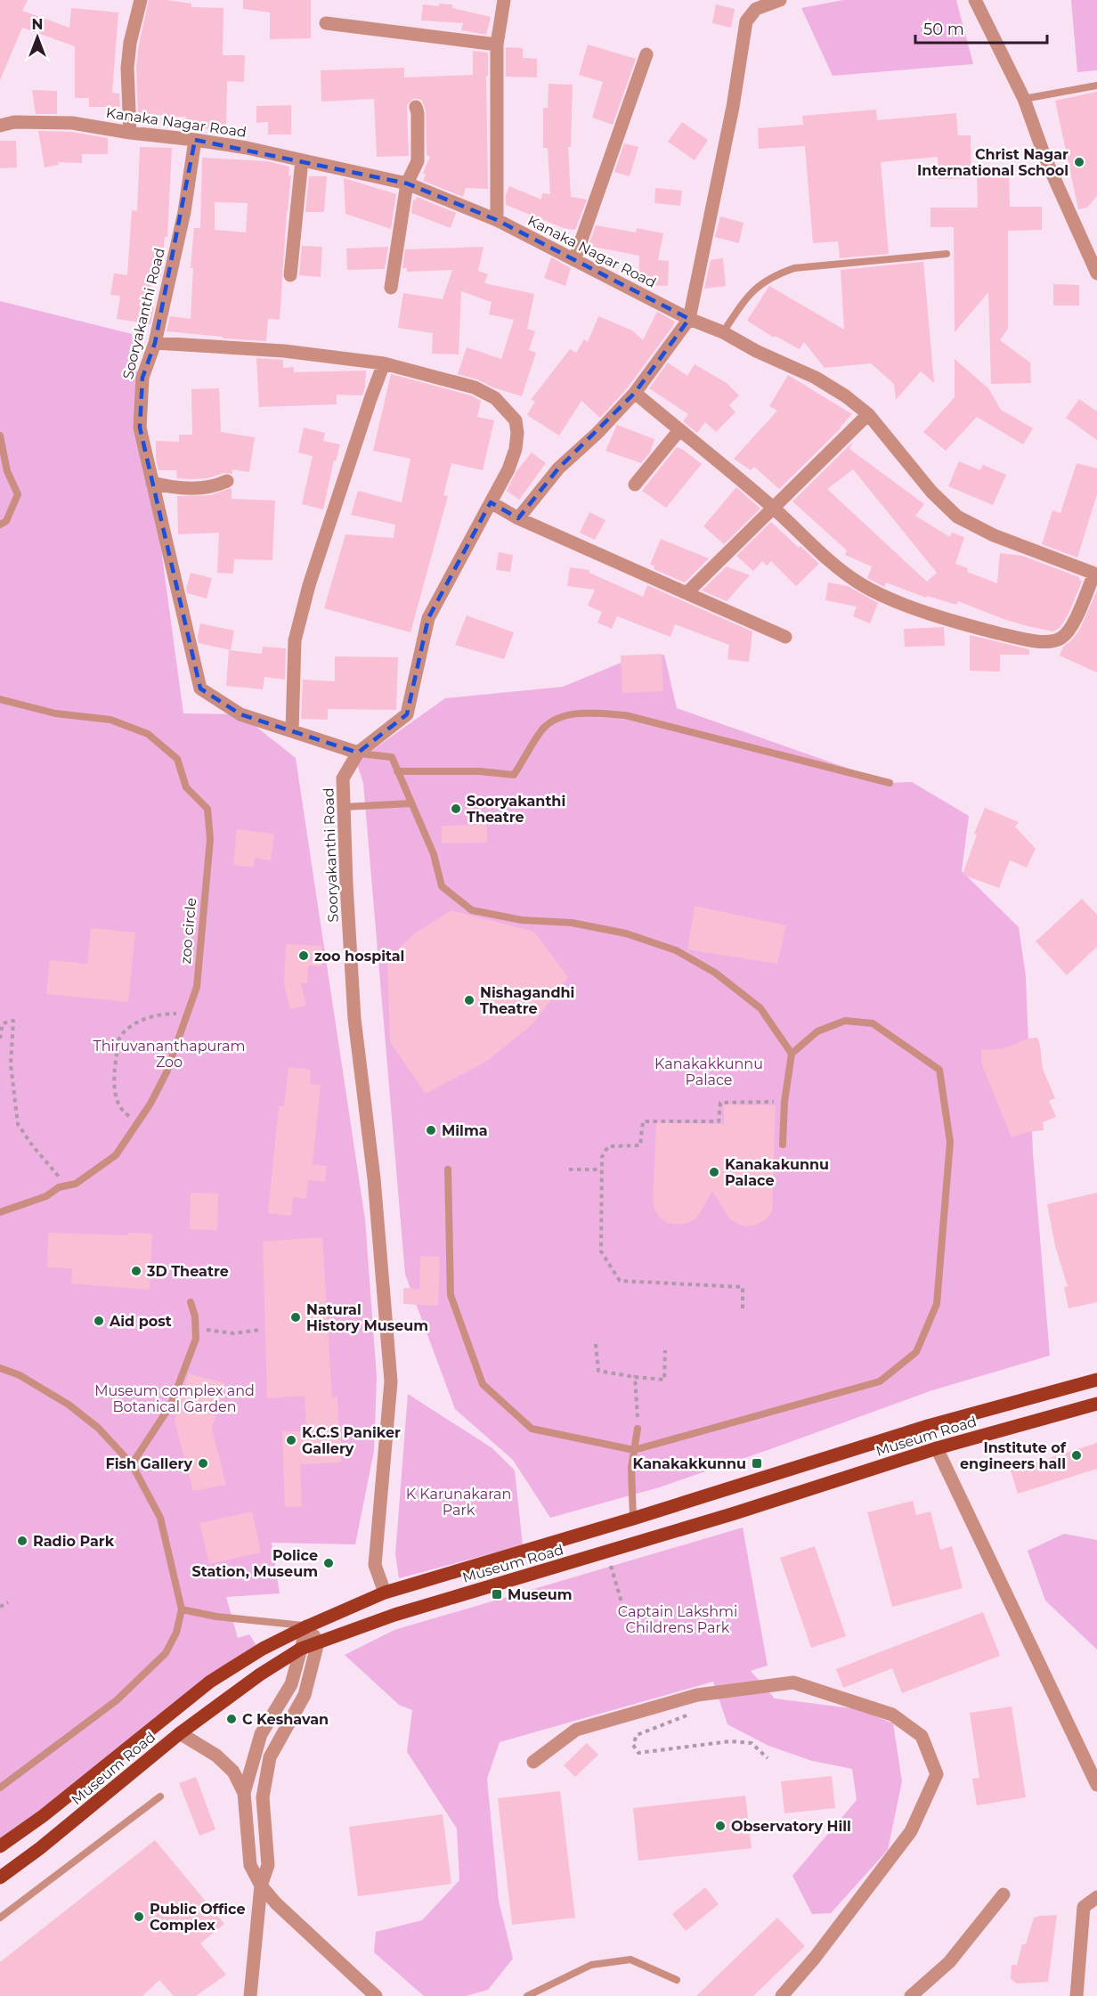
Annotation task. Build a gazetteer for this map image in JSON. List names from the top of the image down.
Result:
{
  "streets": {
    "main road": ["Museum Road"],
    "street": ["Kanaka Nagar Road", "Sooryakanthi Road"],
    "lane": ["zoo circle"]
  },
  "crossings": [
    ["Kanaka Nagar Road", "Sooryakanthi Road"],
    ["Sooryakanthi Road", "Museum Road"]
  ],
  "parks": [
    "Thiruvananthapuram Zoo",
    "Kanakakkunnu Palace",
    "Museum complex and Botanical Garden",
    "K Karunakaran Park",
    "Captain Lakshmi Childrens Park"
  ],
  "places": {
    "other": [
      "Christ Nagar International School",
      "Sooryakanthi Theatre",
      "zoo hospital",
      "Nishagandhi Theatre",
      "Milma",
      "Kanakakunnu Palace",
      "3D Theatre",
      "Natural History Museum",
      "Aid post",
      "K.C.S Paniker Gallery",
      "Institute of engineers hall",
      "Fish Gallery",
      "Radio Park",
      "Police Station, Museum",
      "C Keshavan",
      "Observatory Hill",
      "Public Office Complex"
    ],
    "transit": ["Kanakakkunnu", "Museum"]
  },
  "scale_bar": "50 m",
  "north": "top"
}
